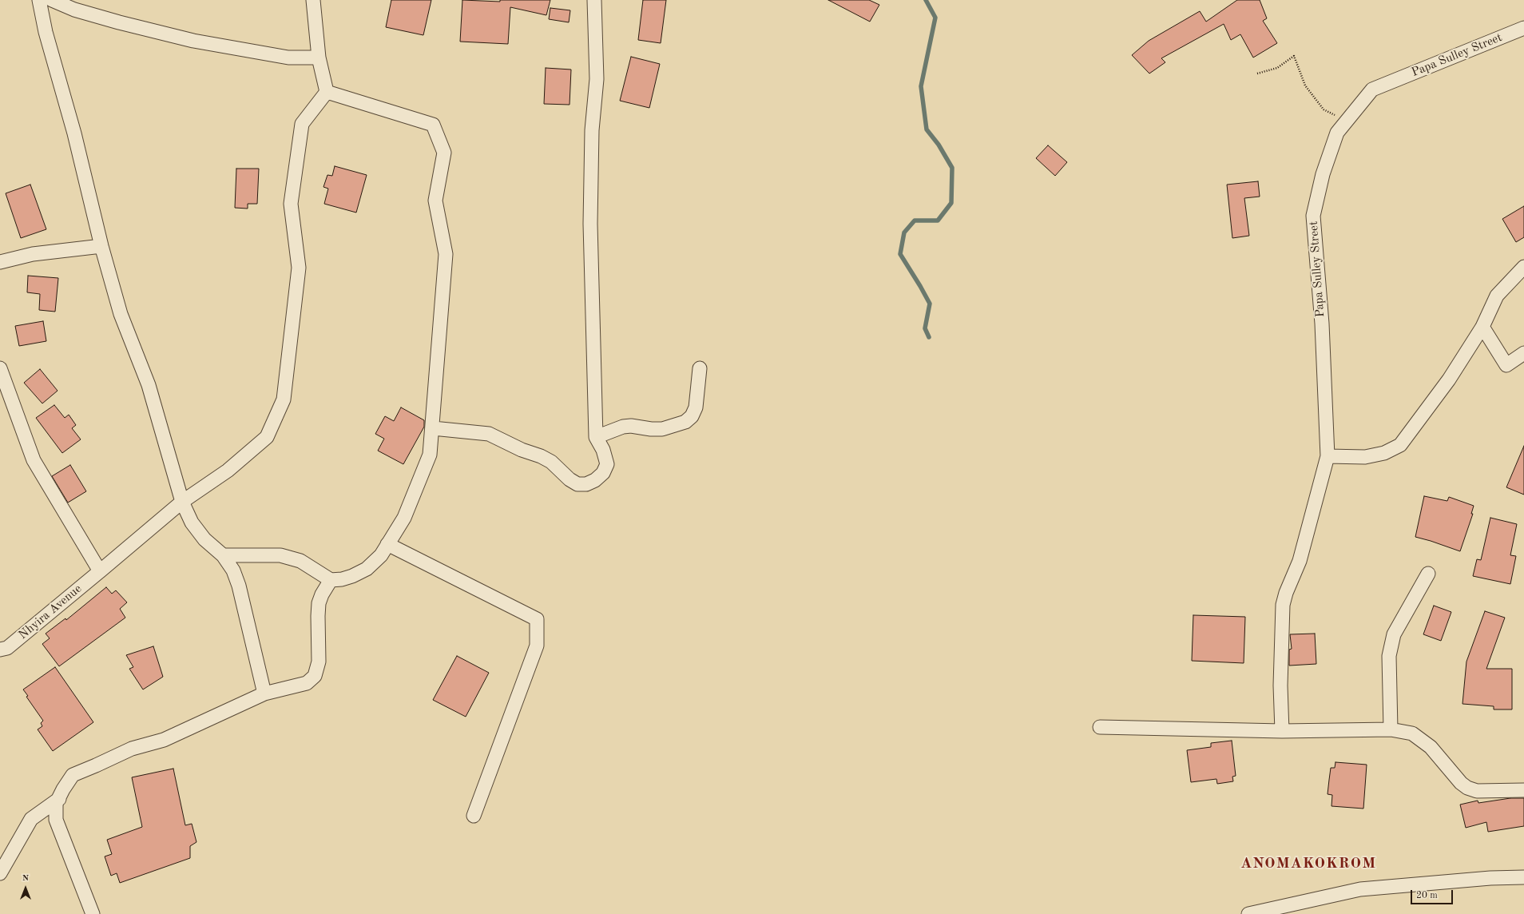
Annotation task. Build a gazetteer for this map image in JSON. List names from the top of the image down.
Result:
{
  "streets": {
    "street": ["Papa Sulley Street", "Nhyira Avenue"]
  },
  "districts": ["ANOMAKOKROM"],
  "scale_bar": "20 m",
  "north": "top"
}
